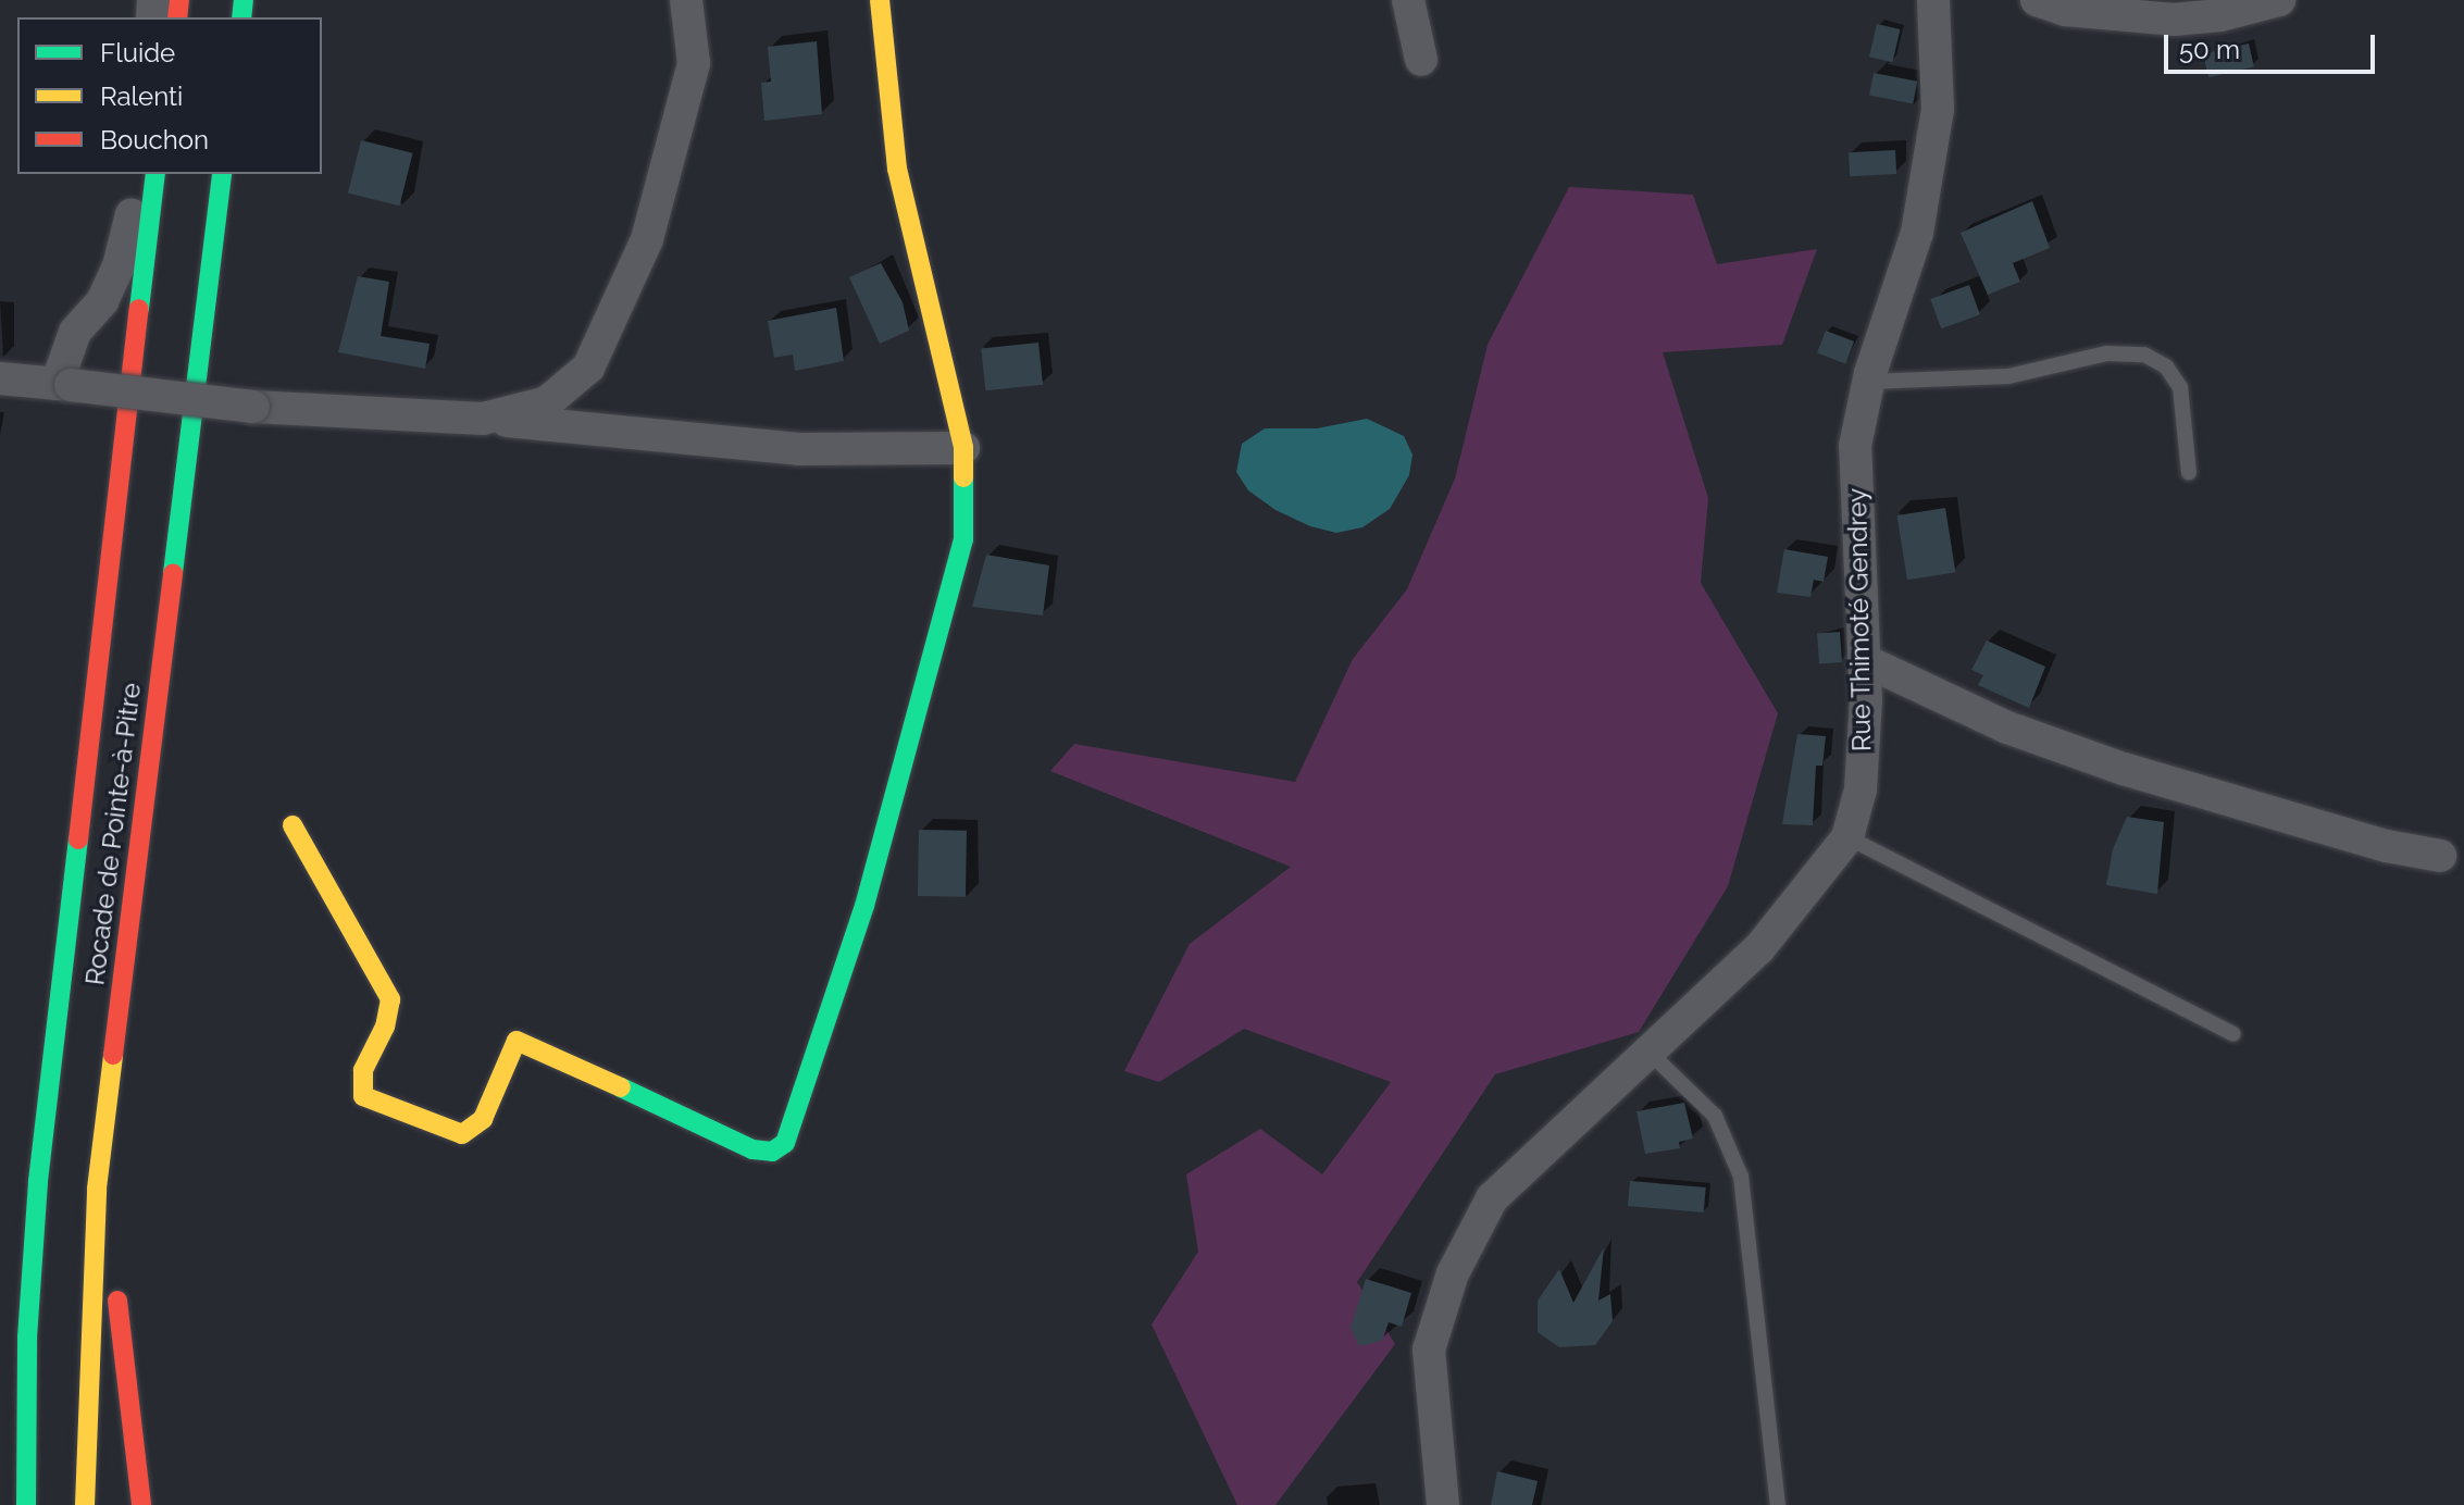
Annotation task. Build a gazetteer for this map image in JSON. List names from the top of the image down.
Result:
{
  "streets": {
    "main road": ["Rocade de Pointe-à-Pitre"],
    "street": ["Rue Thimoté Gendrey"]
  },
  "legend": ["Fluide", "Ralenti", "Bouchon"],
  "scale_bar": "50 m"
}
